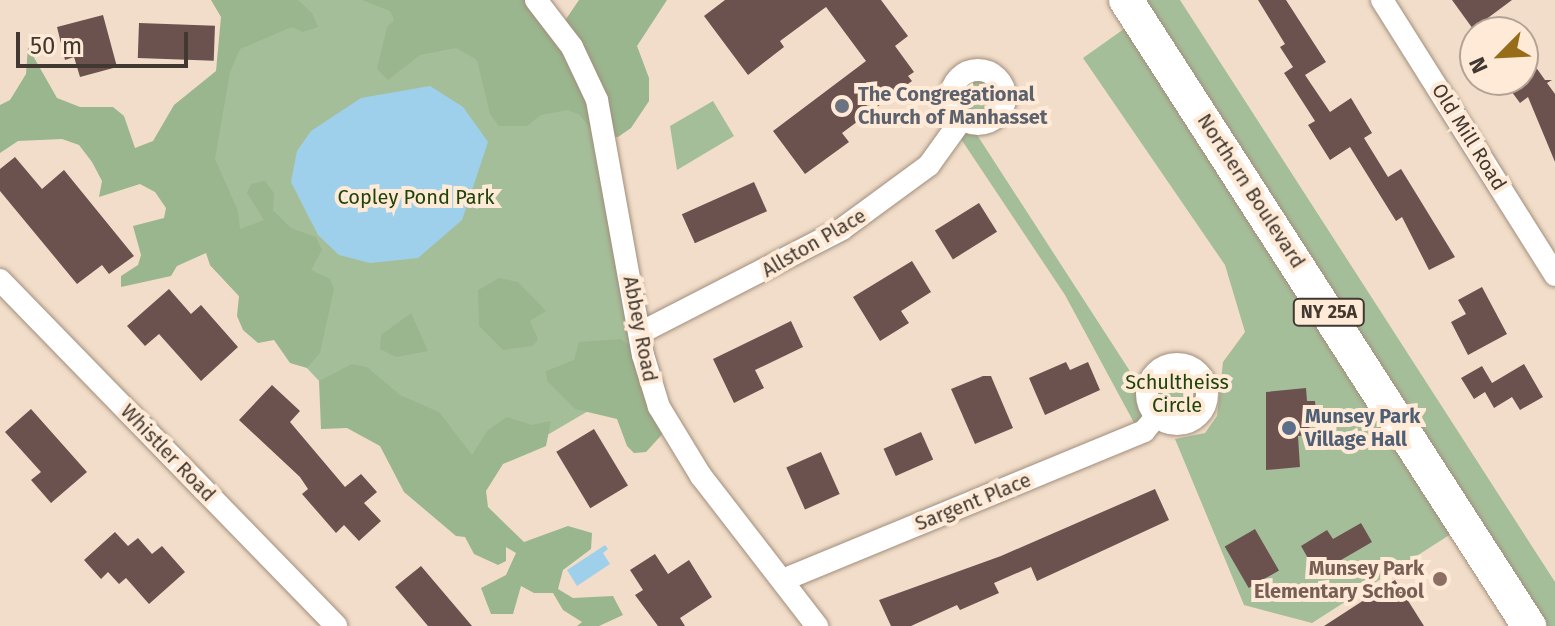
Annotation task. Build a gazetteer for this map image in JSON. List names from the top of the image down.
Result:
{
  "streets": {
    "main road": ["Northern Boulevard", "NY 25A"],
    "street": [
      "Old Mill Road",
      "Allston Place",
      "Abbey Road",
      "Whistler Road",
      "Sargent Place"
    ]
  },
  "crossings": [
    ["Allston Place", "Abbey Road"],
    ["Abbey Road", "Sargent Place"]
  ],
  "parks": ["Copley Pond Park", "Schultheiss Circle"],
  "places": ["The Congregational Church of Manhasset", "Munsey Park Village Hall", "Munsey Park Elementary School"],
  "scale_bar": "50 m",
  "north": "bottom left"
}
